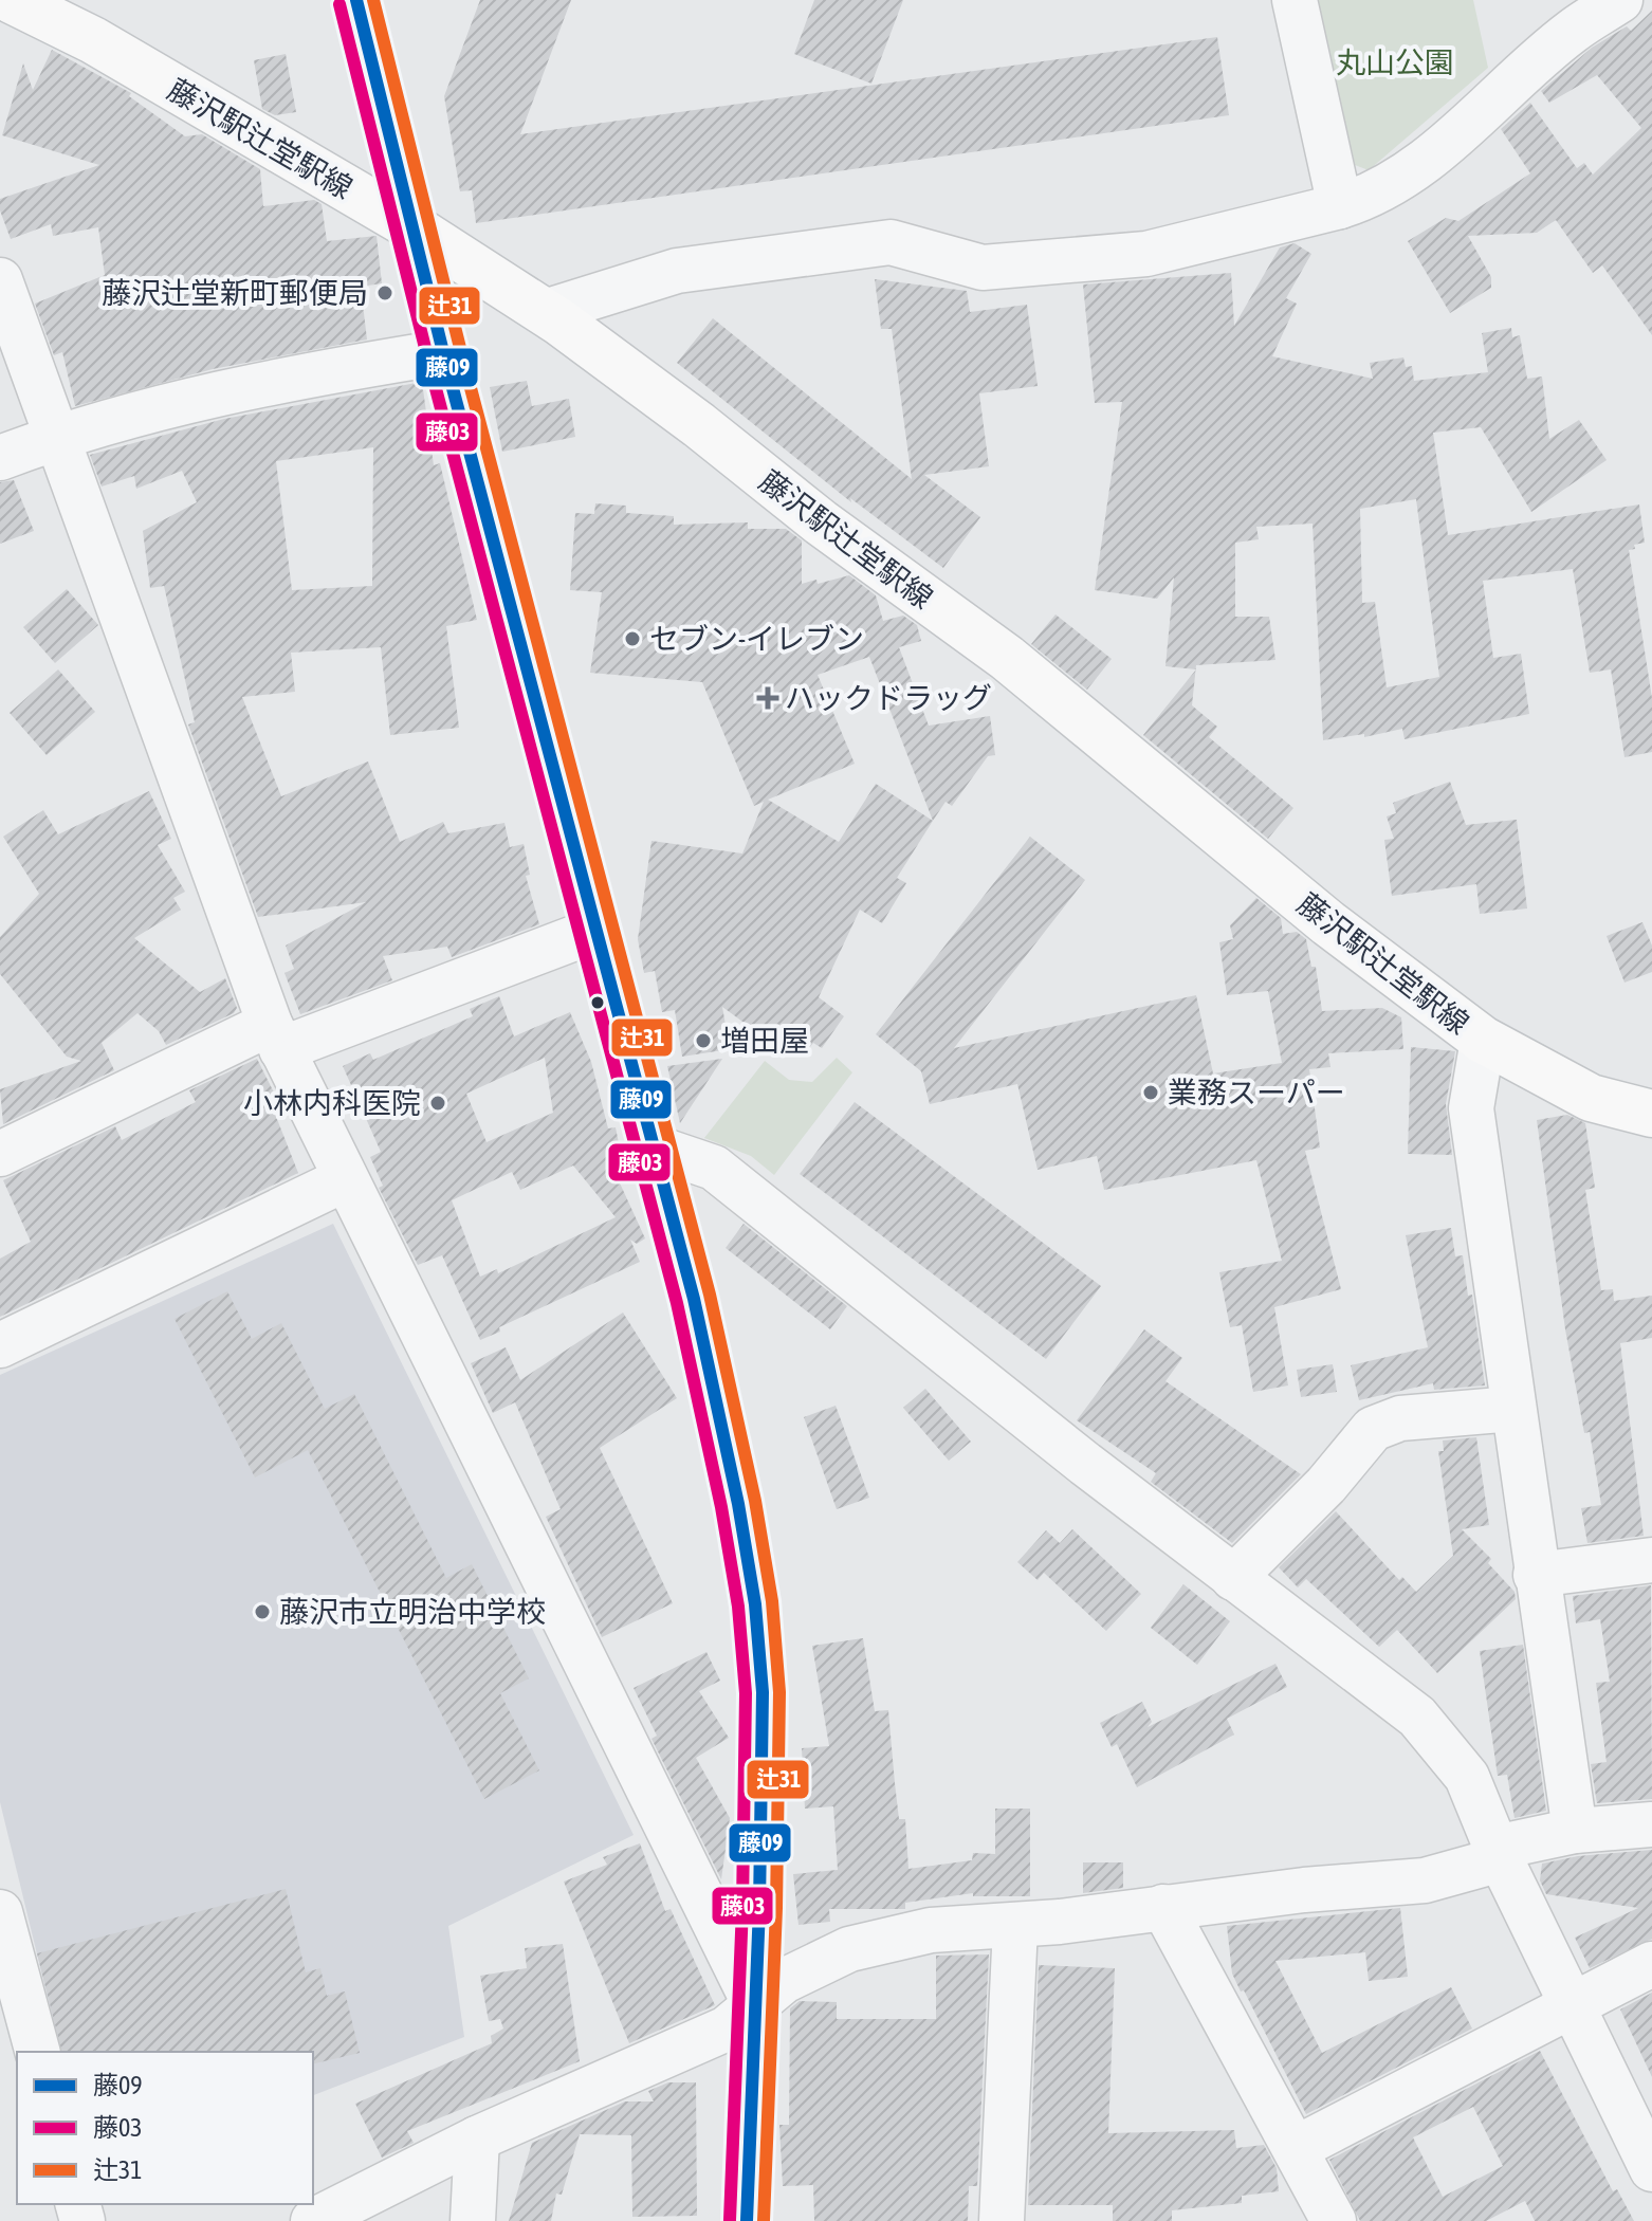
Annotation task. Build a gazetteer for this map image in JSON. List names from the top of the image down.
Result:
{
  "streets": {
    "main road": ["藤沢駅辻堂駅線"]
  },
  "parks": ["丸山公園"],
  "places": {
    "other": [
      "藤沢辻堂新町郵便局",
      "セブン-イレブン",
      "増田屋",
      "業務スーパー",
      "小林内科医院",
      "藤沢市立明治中学校"
    ],
    "health": ["ハックドラッグ"]
  },
  "lines": ["transit line 藤09", "transit line 辻31", "transit line 藤03"],
  "legend": ["藤09", "藤03", "辻31"]
}
